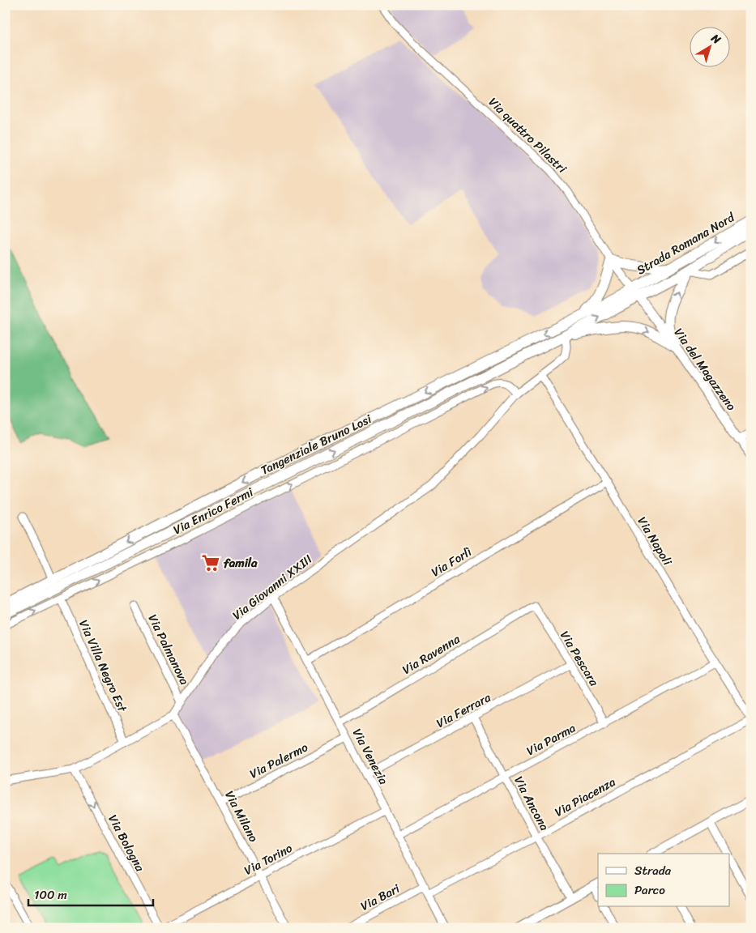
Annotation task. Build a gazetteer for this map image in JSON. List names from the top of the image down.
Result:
{
  "streets": {
    "main road": ["Strada Romana Nord", "Tangenziale Bruno Losi"],
    "street": [
      "Via quattro Pilastri",
      "Via del Magazzeno",
      "Via Enrico Fermi",
      "Via Napoli",
      "Via Forlì",
      "Via Giovanni XXIII",
      "Via Palmanova",
      "Via Ravenna",
      "Via Pescara",
      "Via Villa Negro Est",
      "Via Ferrara",
      "Via Parma",
      "Via Venezia",
      "Via Palermo",
      "Via Piacenza",
      "Via Ancona",
      "Via Milano",
      "Via Bologna",
      "Via Torino",
      "Via Bari"
    ]
  },
  "crossings": [
    ["Via quattro Pilastri", "Strada Romana Nord"],
    ["Via quattro Pilastri", "Via del Magazzeno"],
    ["Via quattro Pilastri", "Tangenziale Bruno Losi"],
    ["Strada Romana Nord", "Via del Magazzeno"],
    ["Strada Romana Nord", "Tangenziale Bruno Losi"],
    ["Via del Magazzeno", "Tangenziale Bruno Losi"],
    ["Tangenziale Bruno Losi", "Via Giovanni XXIII"],
    ["Via Enrico Fermi", "Via Giovanni XXIII"],
    ["Via Enrico Fermi", "Via Villa Negro Est"],
    ["Via Napoli", "Via Forlì"],
    ["Via Napoli", "Via Giovanni XXIII"],
    ["Via Napoli", "Via Parma"],
    ["Via Napoli", "Via Piacenza"],
    ["Via Forlì", "Via Venezia"],
    ["Via Giovanni XXIII", "Via Palmanova"],
    ["Via Giovanni XXIII", "Via Venezia"],
    ["Via Giovanni XXIII", "Via Milano"],
    ["Via Ravenna", "Via Pescara"],
    ["Via Ravenna", "Via Venezia"],
    ["Via Pescara", "Via Ferrara"],
    ["Via Pescara", "Via Parma"],
    ["Via Ferrara", "Via Venezia"],
    ["Via Ferrara", "Via Ancona"],
    ["Via Parma", "Via Venezia"],
    ["Via Parma", "Via Ancona"],
    ["Via Venezia", "Via Palermo"],
    ["Via Venezia", "Via Piacenza"],
    ["Via Venezia", "Via Torino"],
    ["Via Venezia", "Via Bari"],
    ["Via Palermo", "Via Milano"],
    ["Via Piacenza", "Via Ancona"],
    ["Via Piacenza", "Via Bari"],
    ["Via Milano", "Via Torino"],
    ["Via Bologna", "Via Torino"]
  ],
  "one_way": ["Via Enrico Fermi", "Via Bologna"],
  "places": {
    "supermarket": ["famila"]
  },
  "legend": ["Strada", "Parco"],
  "scale_bar": "100 m",
  "north": "top right"
}
